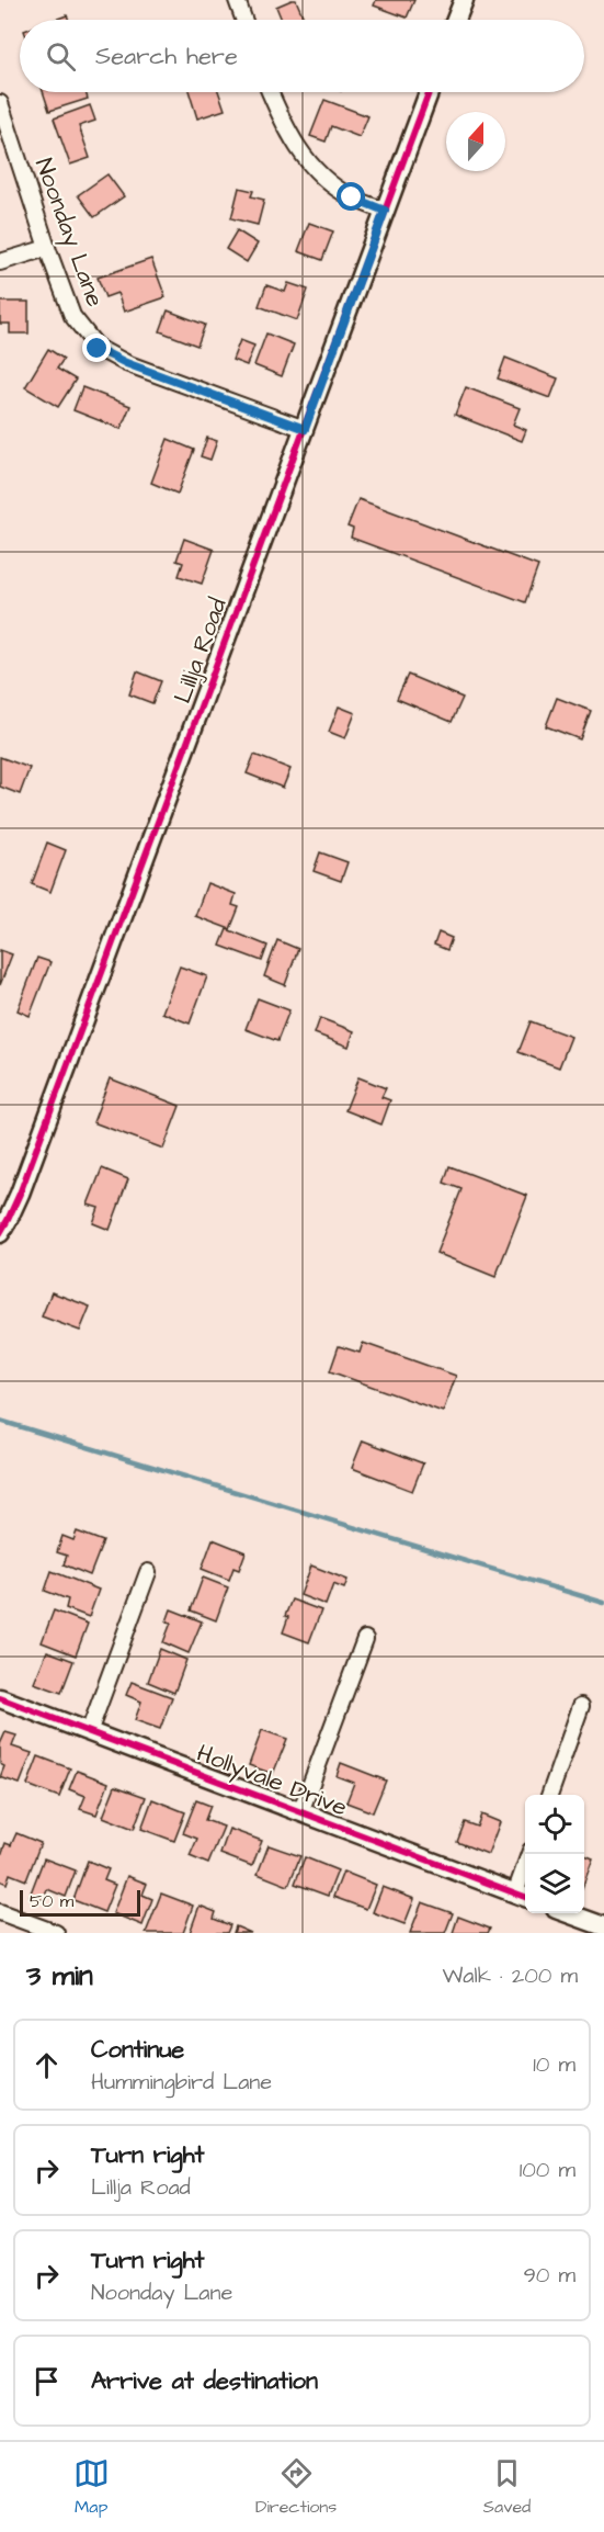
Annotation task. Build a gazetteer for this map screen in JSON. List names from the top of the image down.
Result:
{
  "streets": {
    "street": ["Noonday Lane", "Lillja Road", "Hollyvale Drive"]
  },
  "crossings": [
    ["Noonday Lane", "Lillja Road"]
  ],
  "scale_bar": "50 m",
  "north": "top",
  "page": {
    "search": "Search here",
    "scale": "50 m",
    "heading": ["3 min", "Walk · 200 m"],
    "list": [
      ["Continue", "Hummingbird Lane", "10 m"],
      ["Turn right", "Lillja Road", "100 m"],
      ["Turn right", "Noonday Lane", "90 m"],
      "Arrive at destination"
    ],
    "nav": ["Map", "Directions", "Saved"]
  }
}
